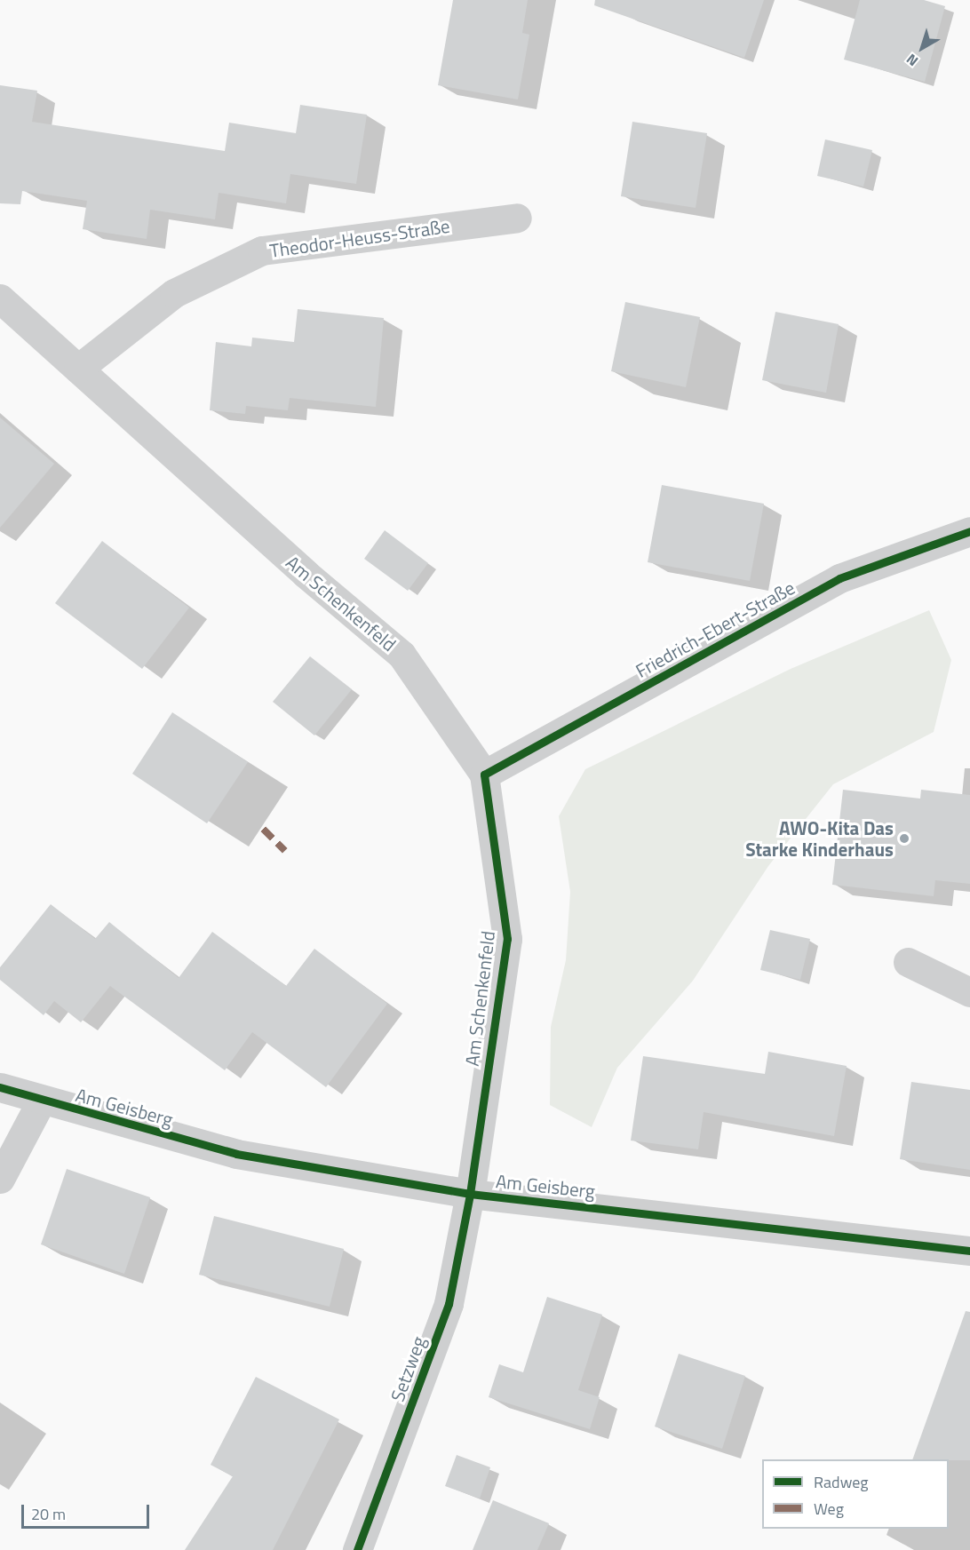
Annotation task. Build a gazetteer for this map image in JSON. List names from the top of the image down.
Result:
{
  "streets": {
    "street": [
      "Theodor-Heuss-Straße",
      "Am Schenkenfeld",
      "Friedrich-Ebert-Straße",
      "Am Geisberg",
      "Setzweg"
    ]
  },
  "crossings": [
    ["Theodor-Heuss-Straße", "Am Schenkenfeld"],
    ["Am Schenkenfeld", "Friedrich-Ebert-Straße"],
    ["Am Schenkenfeld", "Am Geisberg"],
    ["Am Schenkenfeld", "Setzweg"],
    ["Am Geisberg", "Setzweg"]
  ],
  "places": ["AWO-Kita Das Starke Kinderhaus"],
  "legend": ["Radweg", "Weg"],
  "scale_bar": "20 m",
  "north": "bottom left"
}
